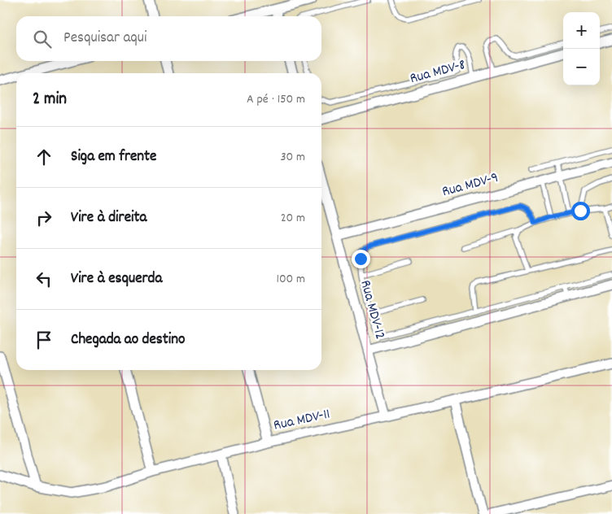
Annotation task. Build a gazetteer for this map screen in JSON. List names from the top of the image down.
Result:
{
  "streets": {
    "street": [
      "Rua MDV-8",
      "Rua MDV-9",
      "Rua MDV-12",
      "Rua MDV-11"
    ]
  },
  "crossings": [
    ["Rua MDV-9", "Rua MDV-12"],
    ["Rua MDV-12", "Rua MDV-11"]
  ],
  "page": {
    "map_buttons": ["+", "−"],
    "search": "Pesquisar aqui",
    "heading": ["2 min", "A pé · 150 m"],
    "list": [
      ["Siga em frente", "30 m"],
      ["Vire à direita", "20 m"],
      ["Vire à esquerda", "100 m"],
      "Chegada ao destino"
    ]
  }
}
